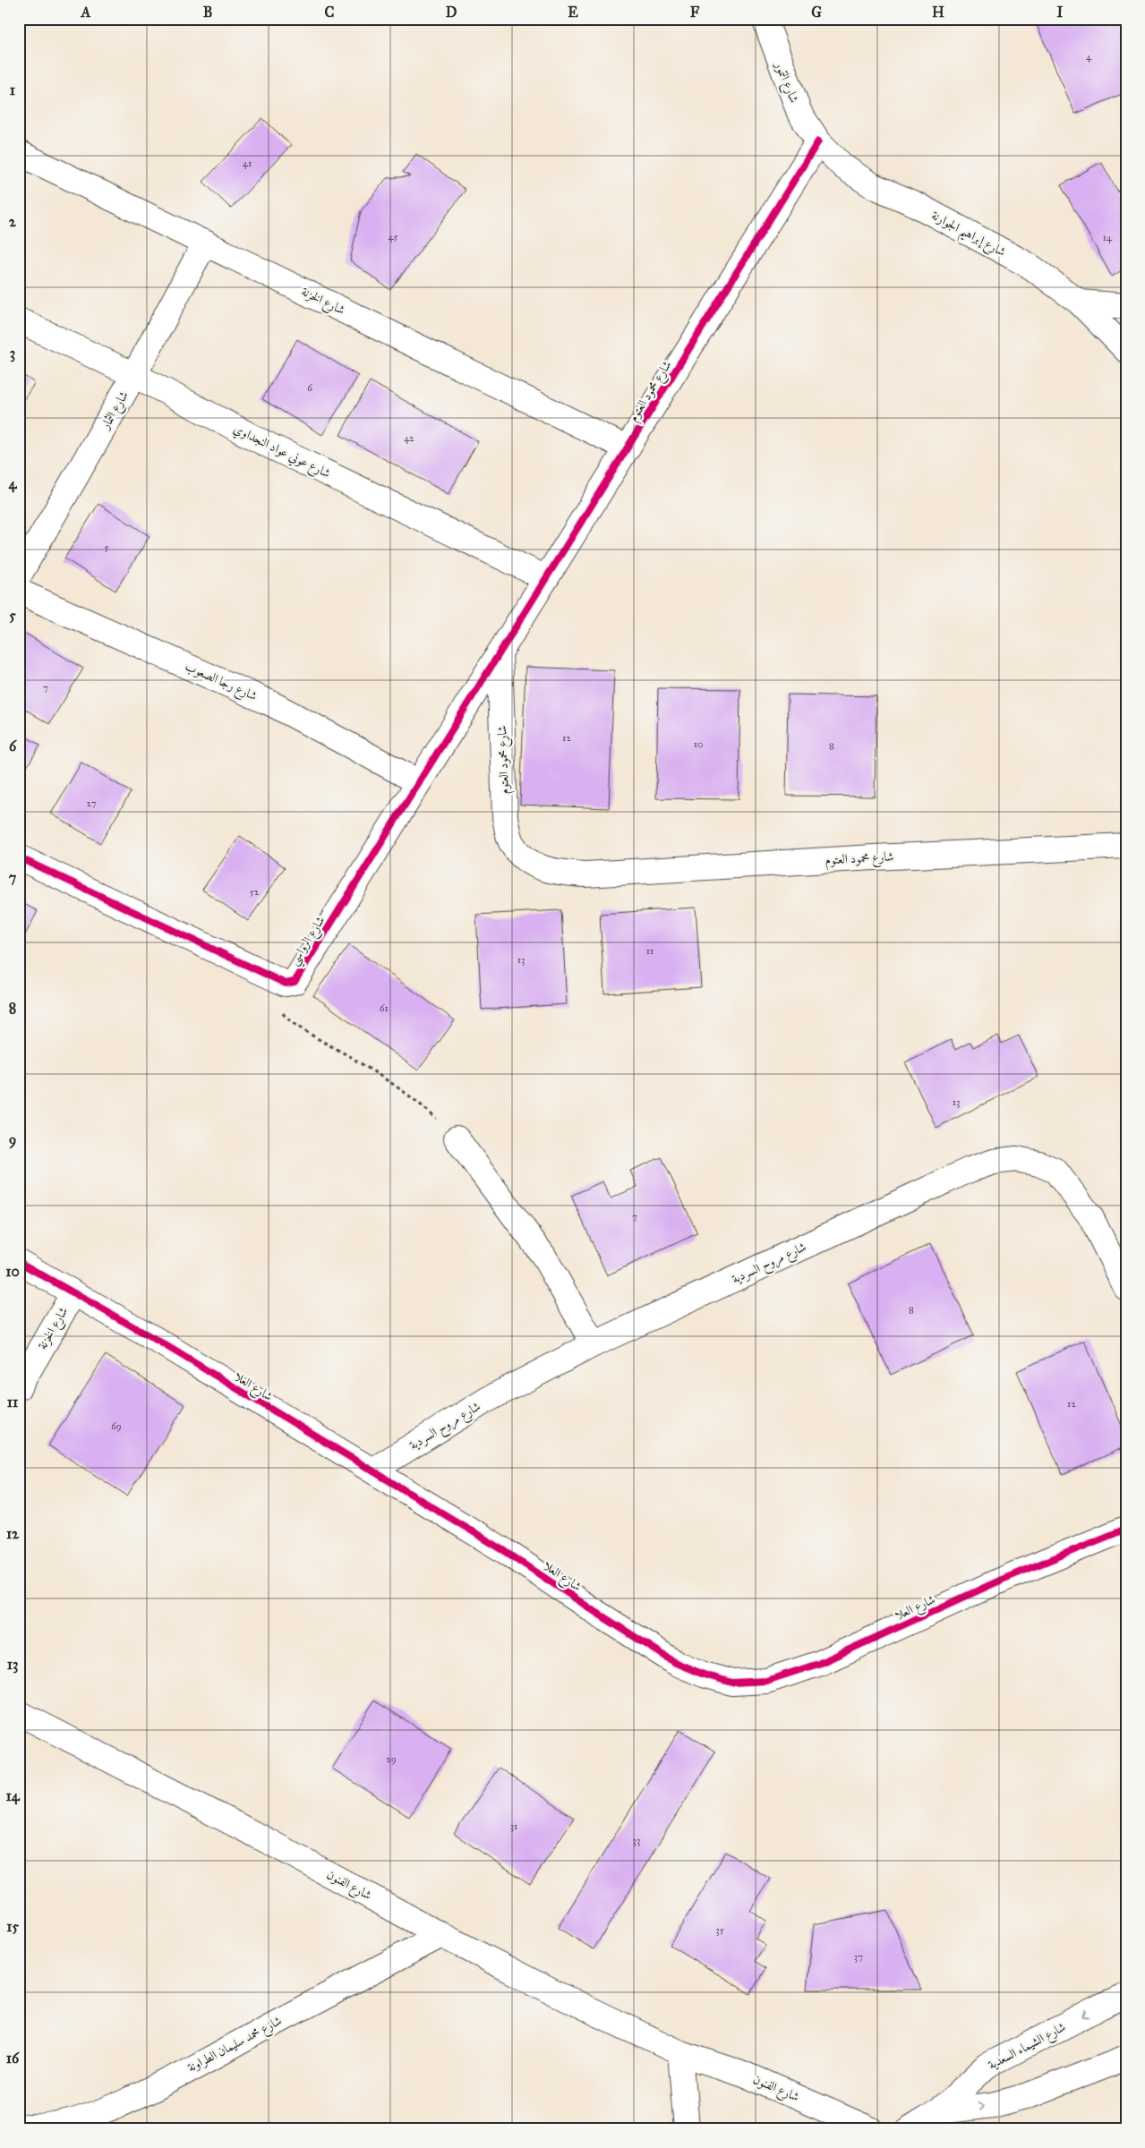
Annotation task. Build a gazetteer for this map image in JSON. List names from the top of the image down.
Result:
{
  "streets": {
    "street": [
      "شارع التمور",
      "شارع إبراهيم الجوارنة",
      "شارع الخزنة",
      "شارع محمود العتوم",
      "شارع الثمار",
      "شارع عوني عواد النجداوي",
      "شارع رجا الصعوب",
      "شارع الرواسي",
      "شارع مروح السردية",
      "شارع العلا",
      "شارع الفنون",
      "شارع محمد سليمان الطراونة",
      "شارع الشيماء السعدية"
    ]
  },
  "crossings": [
    ["شارع التمور", "شارع إبراهيم الجوارنة"],
    ["شارع التمور", "شارع محمود العتوم"],
    ["شارع إبراهيم الجوارنة", "شارع محمود العتوم"],
    ["شارع الخزنة", "شارع محمود العتوم"],
    ["شارع الخزنة", "شارع الثمار"],
    ["شارع الخزنة", "شارع العلا"],
    ["شارع محمود العتوم", "شارع عوني عواد النجداوي"],
    ["شارع محمود العتوم", "شارع الرواسي"],
    ["شارع الثمار", "شارع عوني عواد النجداوي"],
    ["شارع رجا الصعوب", "شارع الرواسي"],
    ["شارع مروح السردية", "شارع العلا"],
    ["شارع الفنون", "شارع محمد سليمان الطراونة"]
  ],
  "house_numbers": [
    "4",
    "41",
    "45",
    "14",
    "6",
    "42",
    "5",
    "7",
    "12",
    "10",
    "8",
    "27",
    "52",
    "11",
    "13",
    "61",
    "13",
    "7",
    "8",
    "12",
    "69",
    "29",
    "31",
    "33",
    "35",
    "37"
  ],
  "grid": {
    "columns": [
      "A",
      "B",
      "C",
      "D",
      "E",
      "F",
      "G",
      "H",
      "I"
    ],
    "rows": [
      "1",
      "2",
      "3",
      "4",
      "5",
      "6",
      "7",
      "8",
      "9",
      "10",
      "11",
      "12",
      "13",
      "14",
      "15",
      "16"
    ]
  }
}
